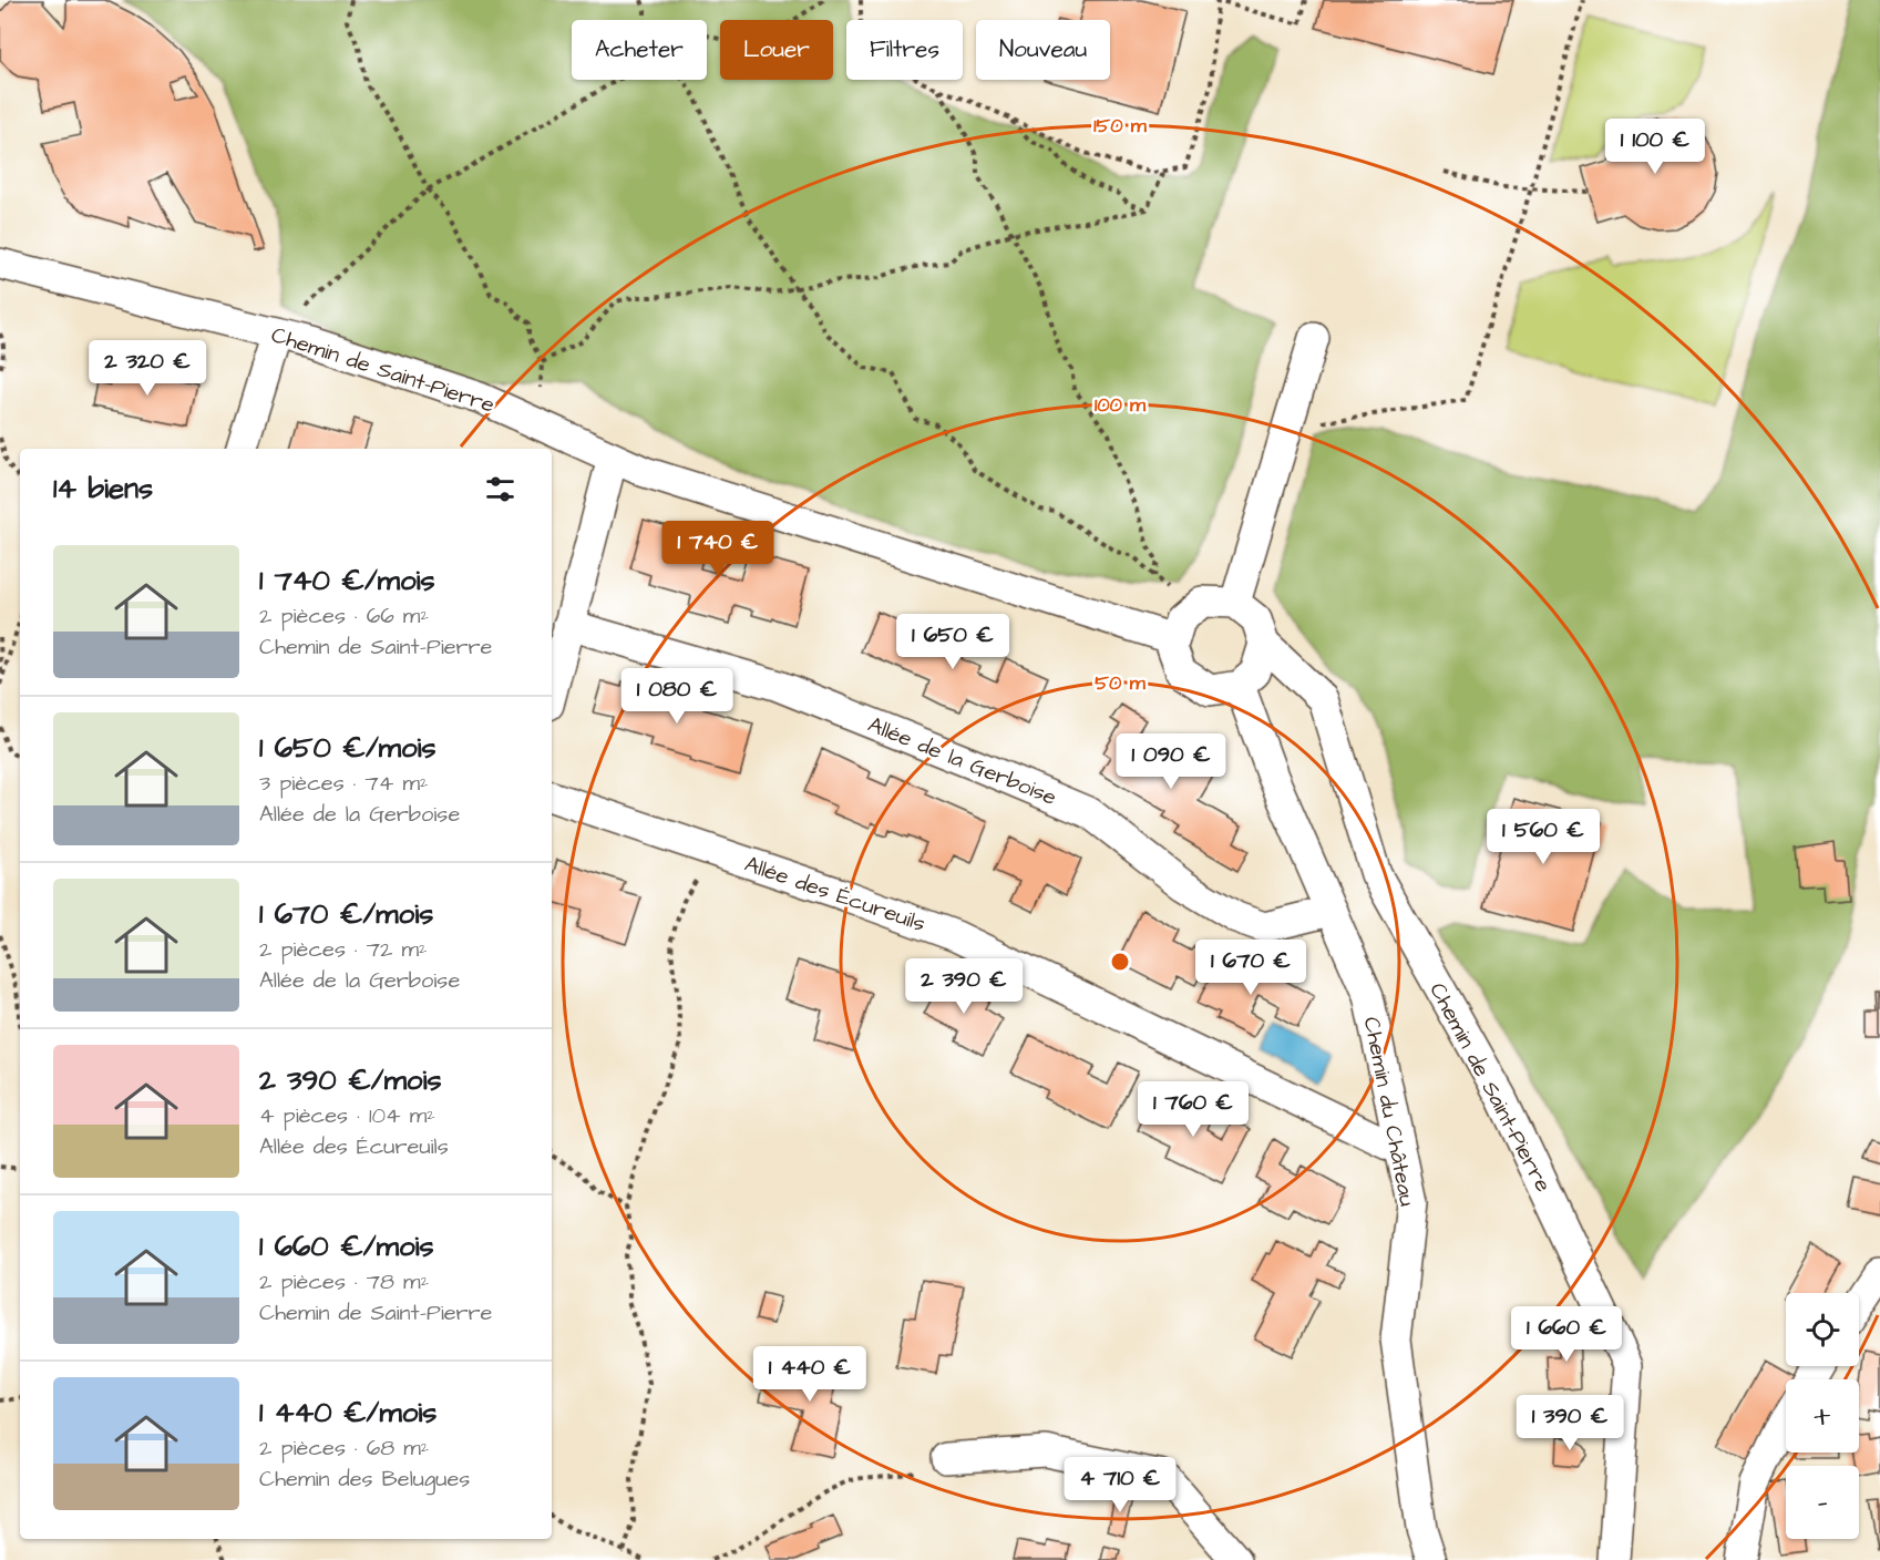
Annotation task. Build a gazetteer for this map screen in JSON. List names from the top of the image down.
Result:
{
  "streets": {
    "street": [
      "Chemin de Saint-Pierre",
      "Allée de la Gerboise",
      "Allée des Écureuils",
      "Chemin du Château"
    ]
  },
  "crossings": [
    ["Chemin de Saint-Pierre", "Chemin du Château"],
    ["Allée de la Gerboise", "Chemin du Château"],
    ["Allée des Écureuils", "Chemin du Château"]
  ],
  "page": {
    "chip": [
      "Acheter",
      "Louer",
      "Filtres",
      "Nouveau"
    ],
    "price": [
      "1 100 €",
      "2 320 €",
      "1 740 €",
      "1 650 €",
      "1 080 €",
      "1 090 €",
      "1 560 €",
      "1 670 €",
      "2 390 €",
      "1 760 €",
      "1 660 €",
      "1 440 €",
      "1 390 €",
      "4 710 €"
    ],
    "heading": "14 biens",
    "list": [
      {
        "name": "1 740 €/mois",
        "note": "2 pièces · 66 m² · Chemin de Saint-Pierre"
      },
      {
        "name": "1 650 €/mois",
        "note": "3 pièces · 74 m² · Allée de la Gerboise"
      },
      {
        "name": "1 670 €/mois",
        "note": "2 pièces · 72 m² · Allée de la Gerboise"
      },
      {
        "name": "2 390 €/mois",
        "note": "4 pièces · 104 m² · Allée des Écureuils"
      },
      {
        "name": "1 660 €/mois",
        "note": "2 pièces · 78 m² · Chemin de Saint-Pierre"
      },
      {
        "name": "1 440 €/mois",
        "note": "2 pièces · 68 m² · Chemin des Belugues"
      }
    ],
    "map_buttons": ["+", "−"]
  },
  "rings": ["150 m", "100 m", "50 m"]
}
